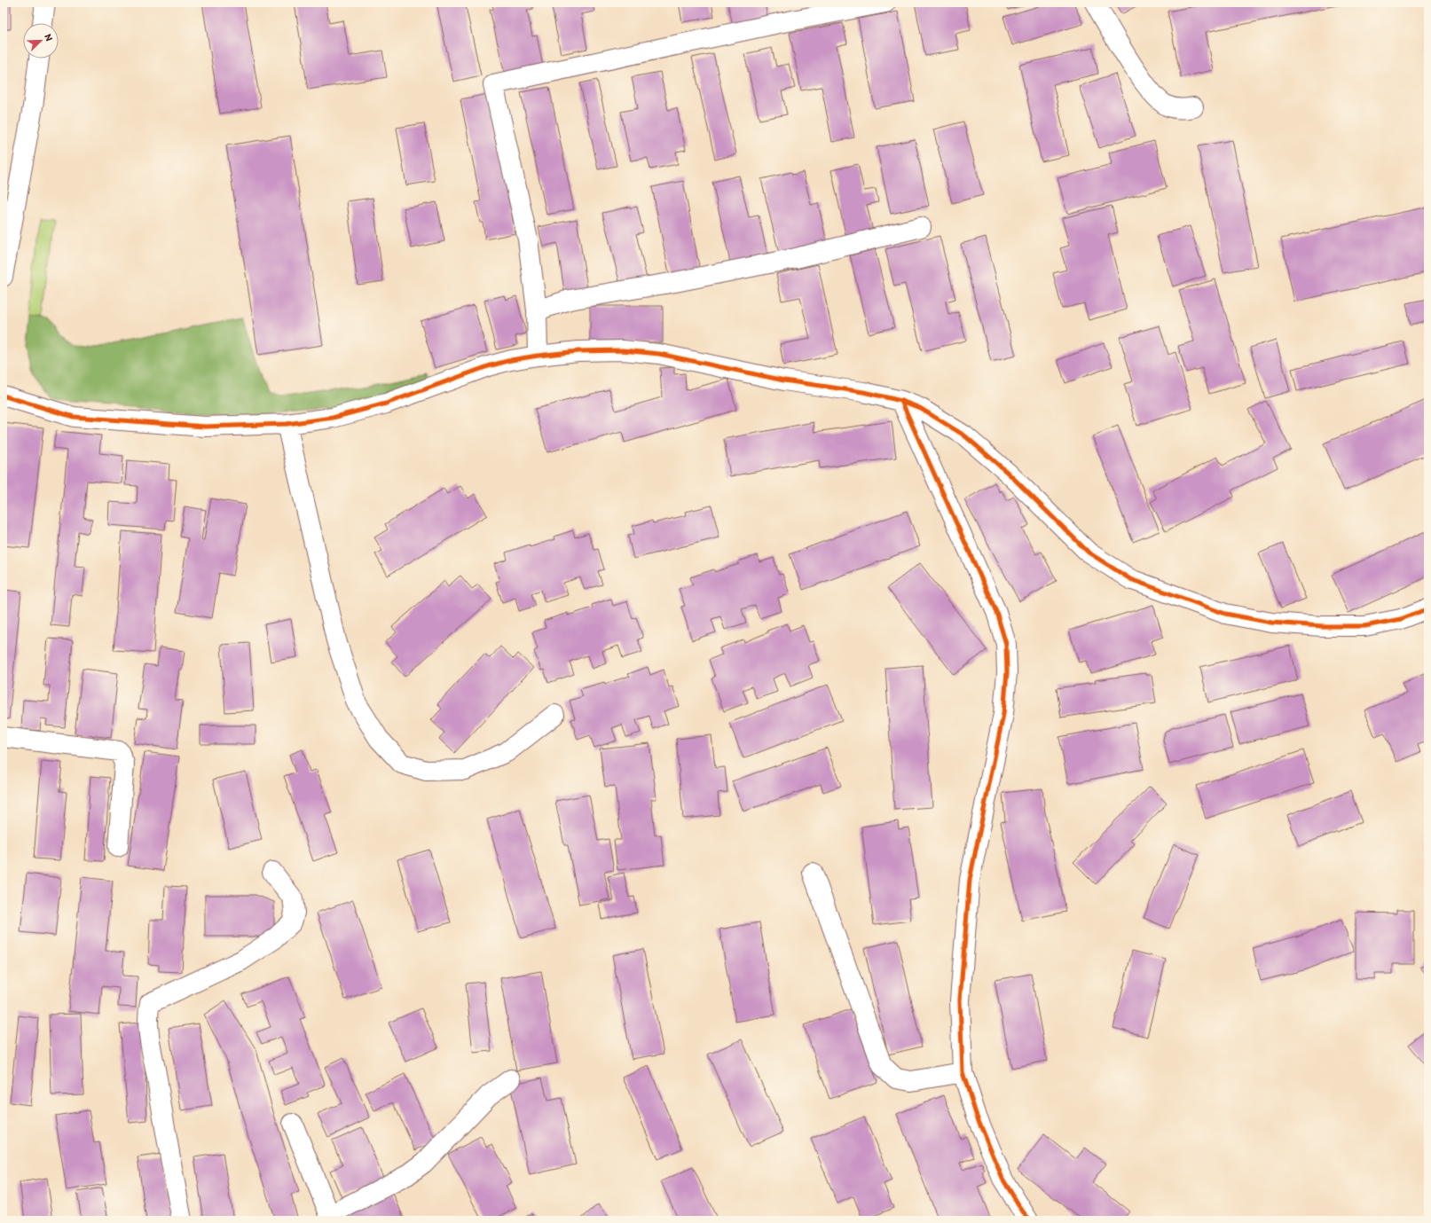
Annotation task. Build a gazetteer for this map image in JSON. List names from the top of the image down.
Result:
{
  "north": "top right"
}
